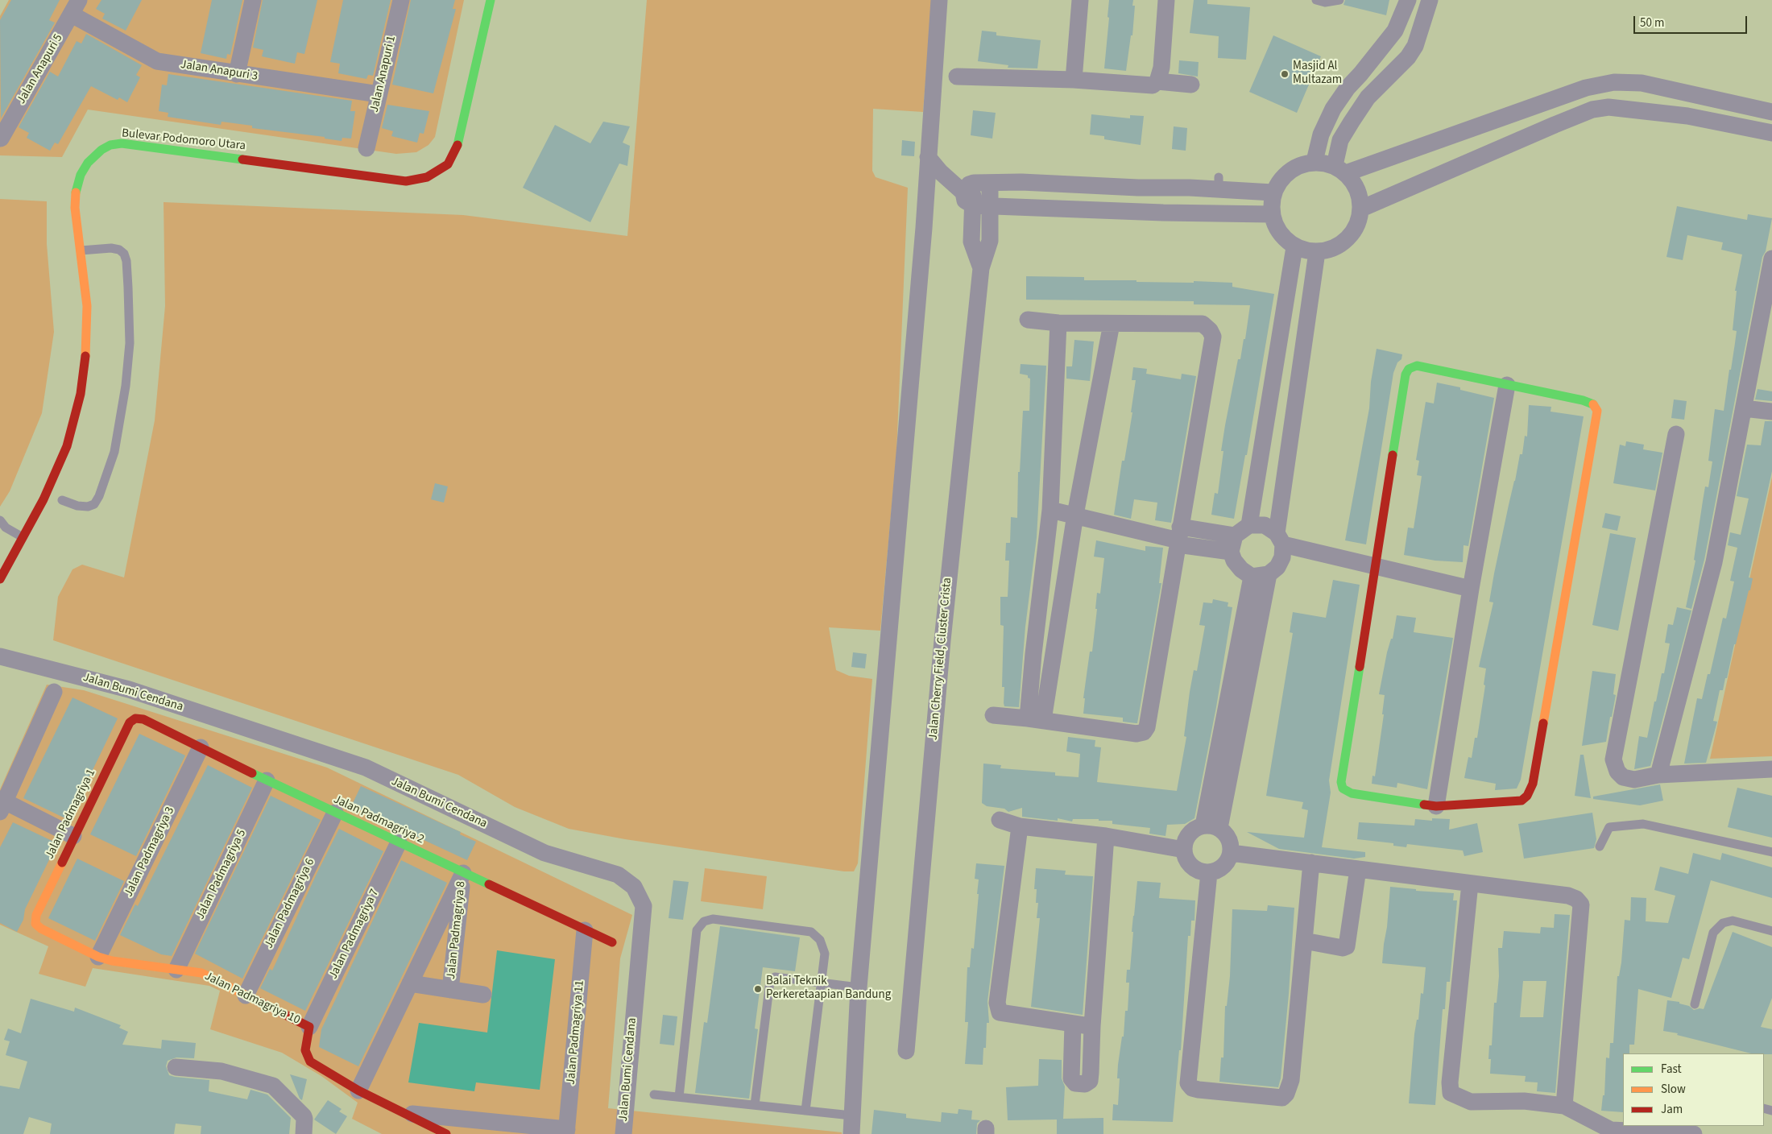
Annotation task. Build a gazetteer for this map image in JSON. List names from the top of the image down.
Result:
{
  "streets": {
    "street": [
      "Jalan Anapuri 5",
      "Jalan Anapuri 3",
      "Jalan Anapuri 1",
      "Bulevar Podomoro Utara",
      "Jalan Cherry Field, Cluster Crista",
      "Jalan Bumi Cendana",
      "Jalan Padmagriya 1",
      "Jalan Padmagriya 2",
      "Jalan Padmagriya 3",
      "Jalan Padmagriya 5",
      "Jalan Padmagriya 6",
      "Jalan Padmagriya 8",
      "Jalan Padmagriya 7",
      "Jalan Padmagriya 10",
      "Jalan Padmagriya 11"
    ]
  },
  "crossings": [
    ["Jalan Anapuri 5", "Jalan Anapuri 3"],
    ["Jalan Anapuri 3", "Jalan Anapuri 1"],
    ["Jalan Padmagriya 1", "Jalan Padmagriya 2"],
    ["Jalan Padmagriya 1", "Jalan Padmagriya 10"],
    ["Jalan Padmagriya 2", "Jalan Padmagriya 3"],
    ["Jalan Padmagriya 2", "Jalan Padmagriya 5"],
    ["Jalan Padmagriya 2", "Jalan Padmagriya 6"],
    ["Jalan Padmagriya 2", "Jalan Padmagriya 8"],
    ["Jalan Padmagriya 2", "Jalan Padmagriya 7"],
    ["Jalan Padmagriya 2", "Jalan Padmagriya 11"],
    ["Jalan Padmagriya 3", "Jalan Padmagriya 10"],
    ["Jalan Padmagriya 5", "Jalan Padmagriya 10"],
    ["Jalan Padmagriya 6", "Jalan Padmagriya 10"],
    ["Jalan Padmagriya 8", "Jalan Padmagriya 10"],
    ["Jalan Padmagriya 7", "Jalan Padmagriya 10"],
    ["Jalan Padmagriya 10", "Jalan Padmagriya 11"]
  ],
  "places": ["Masjid Al Multazam", "Balai Teknik Perkeretaapian Bandung"],
  "legend": ["Fast", "Slow", "Jam"],
  "scale_bar": "50 m"
}
